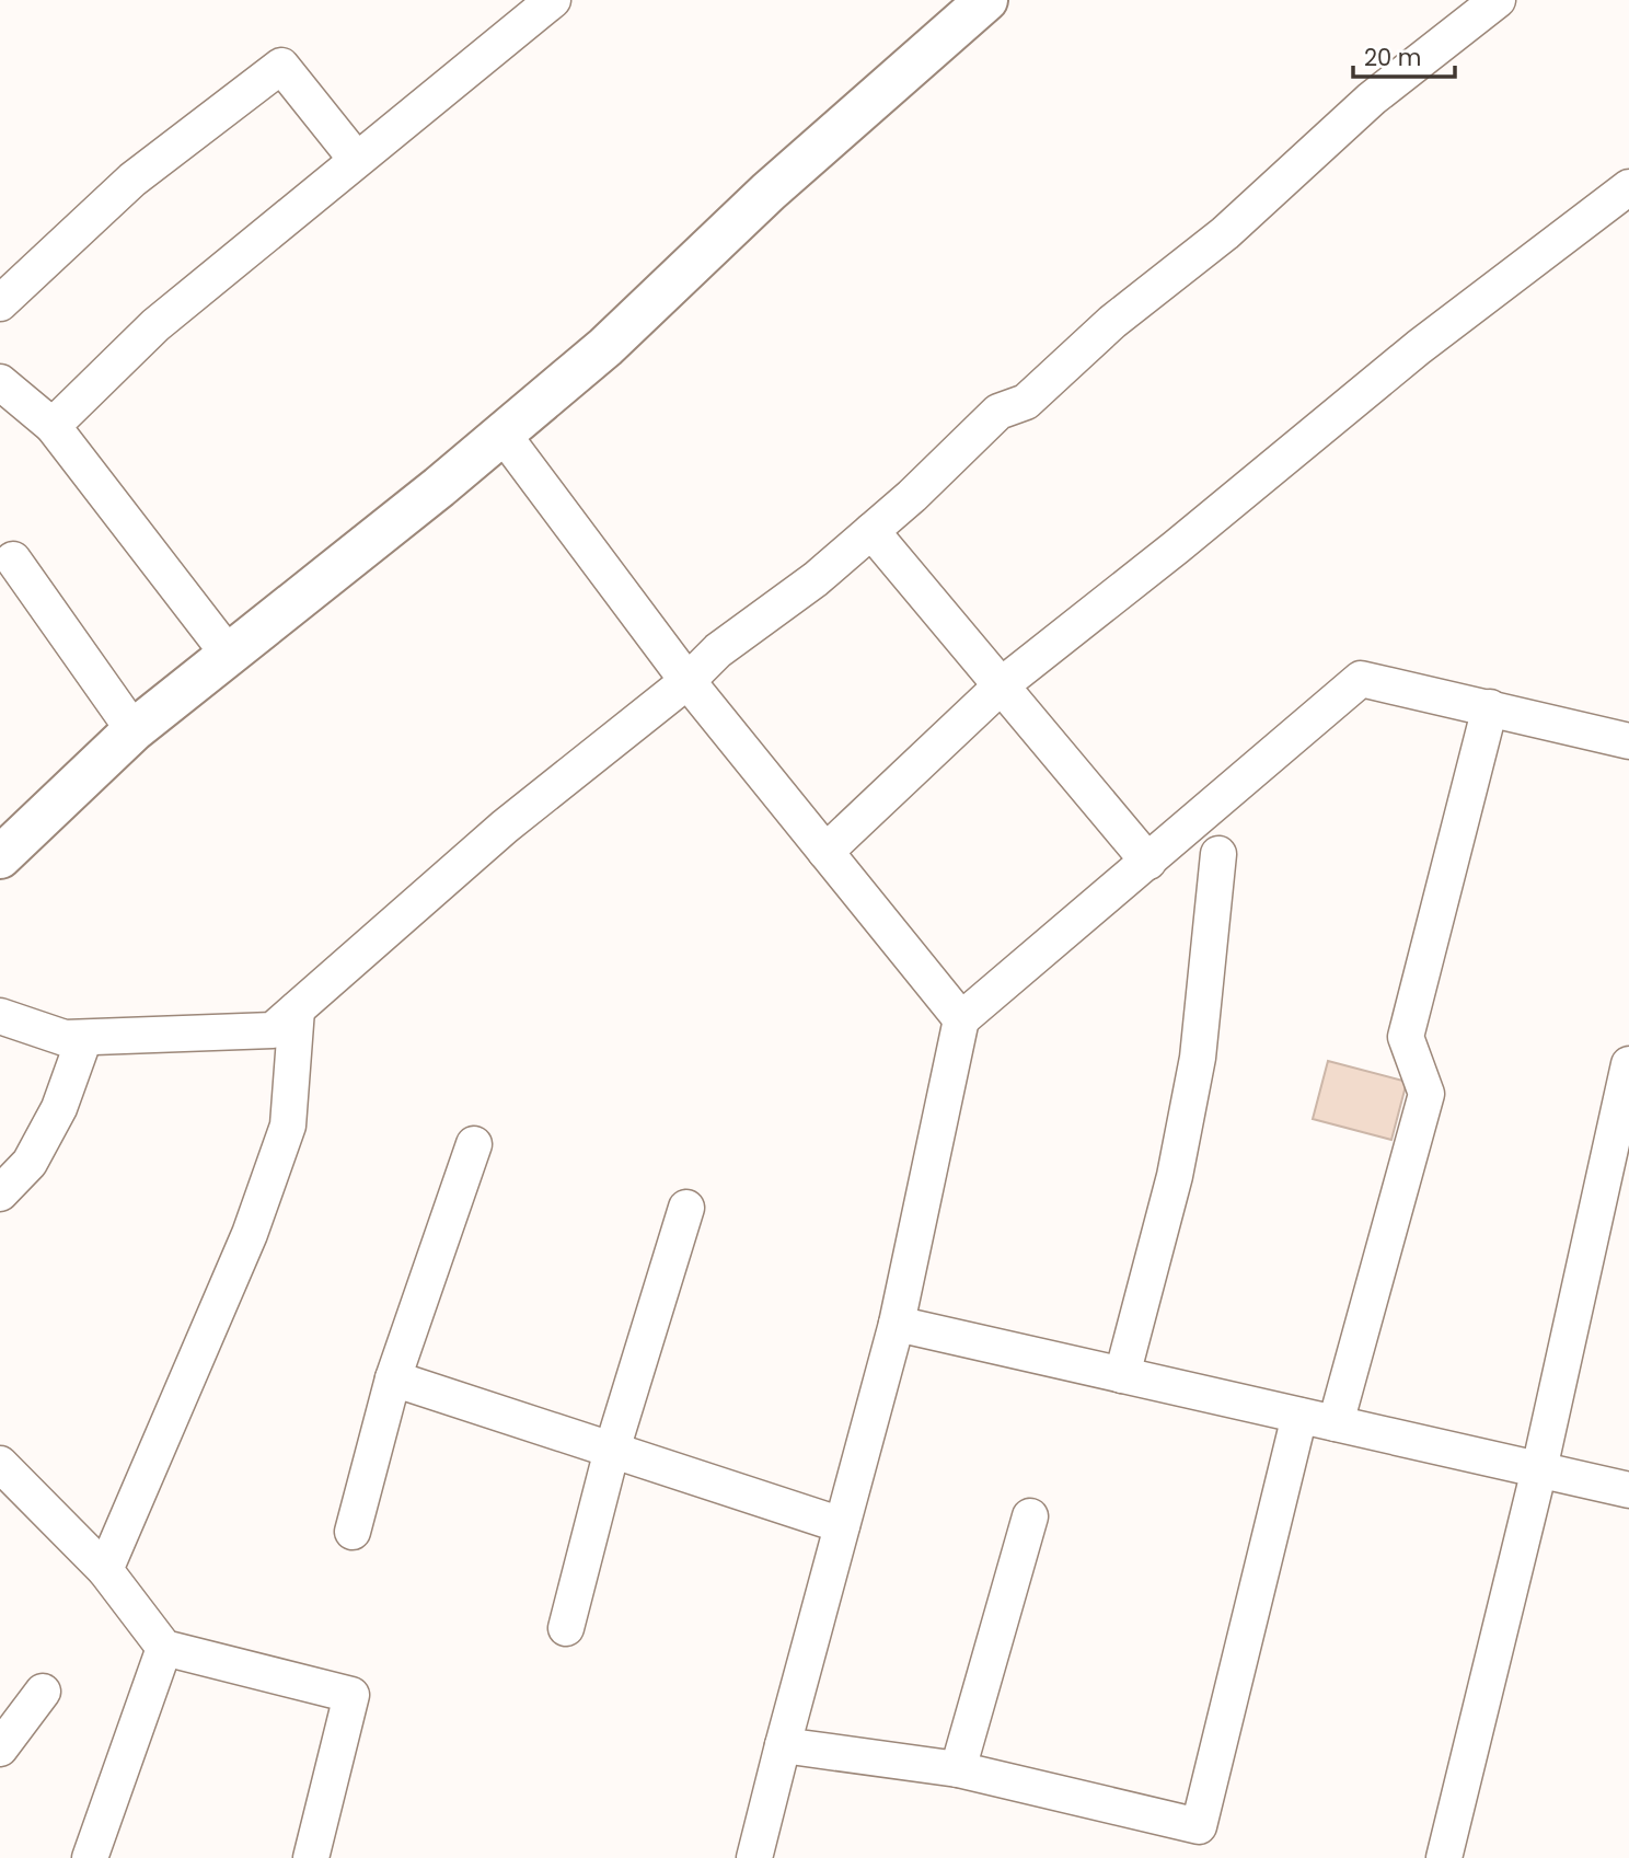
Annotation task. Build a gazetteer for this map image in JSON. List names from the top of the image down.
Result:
{
  "scale_bar": "20 m"
}
